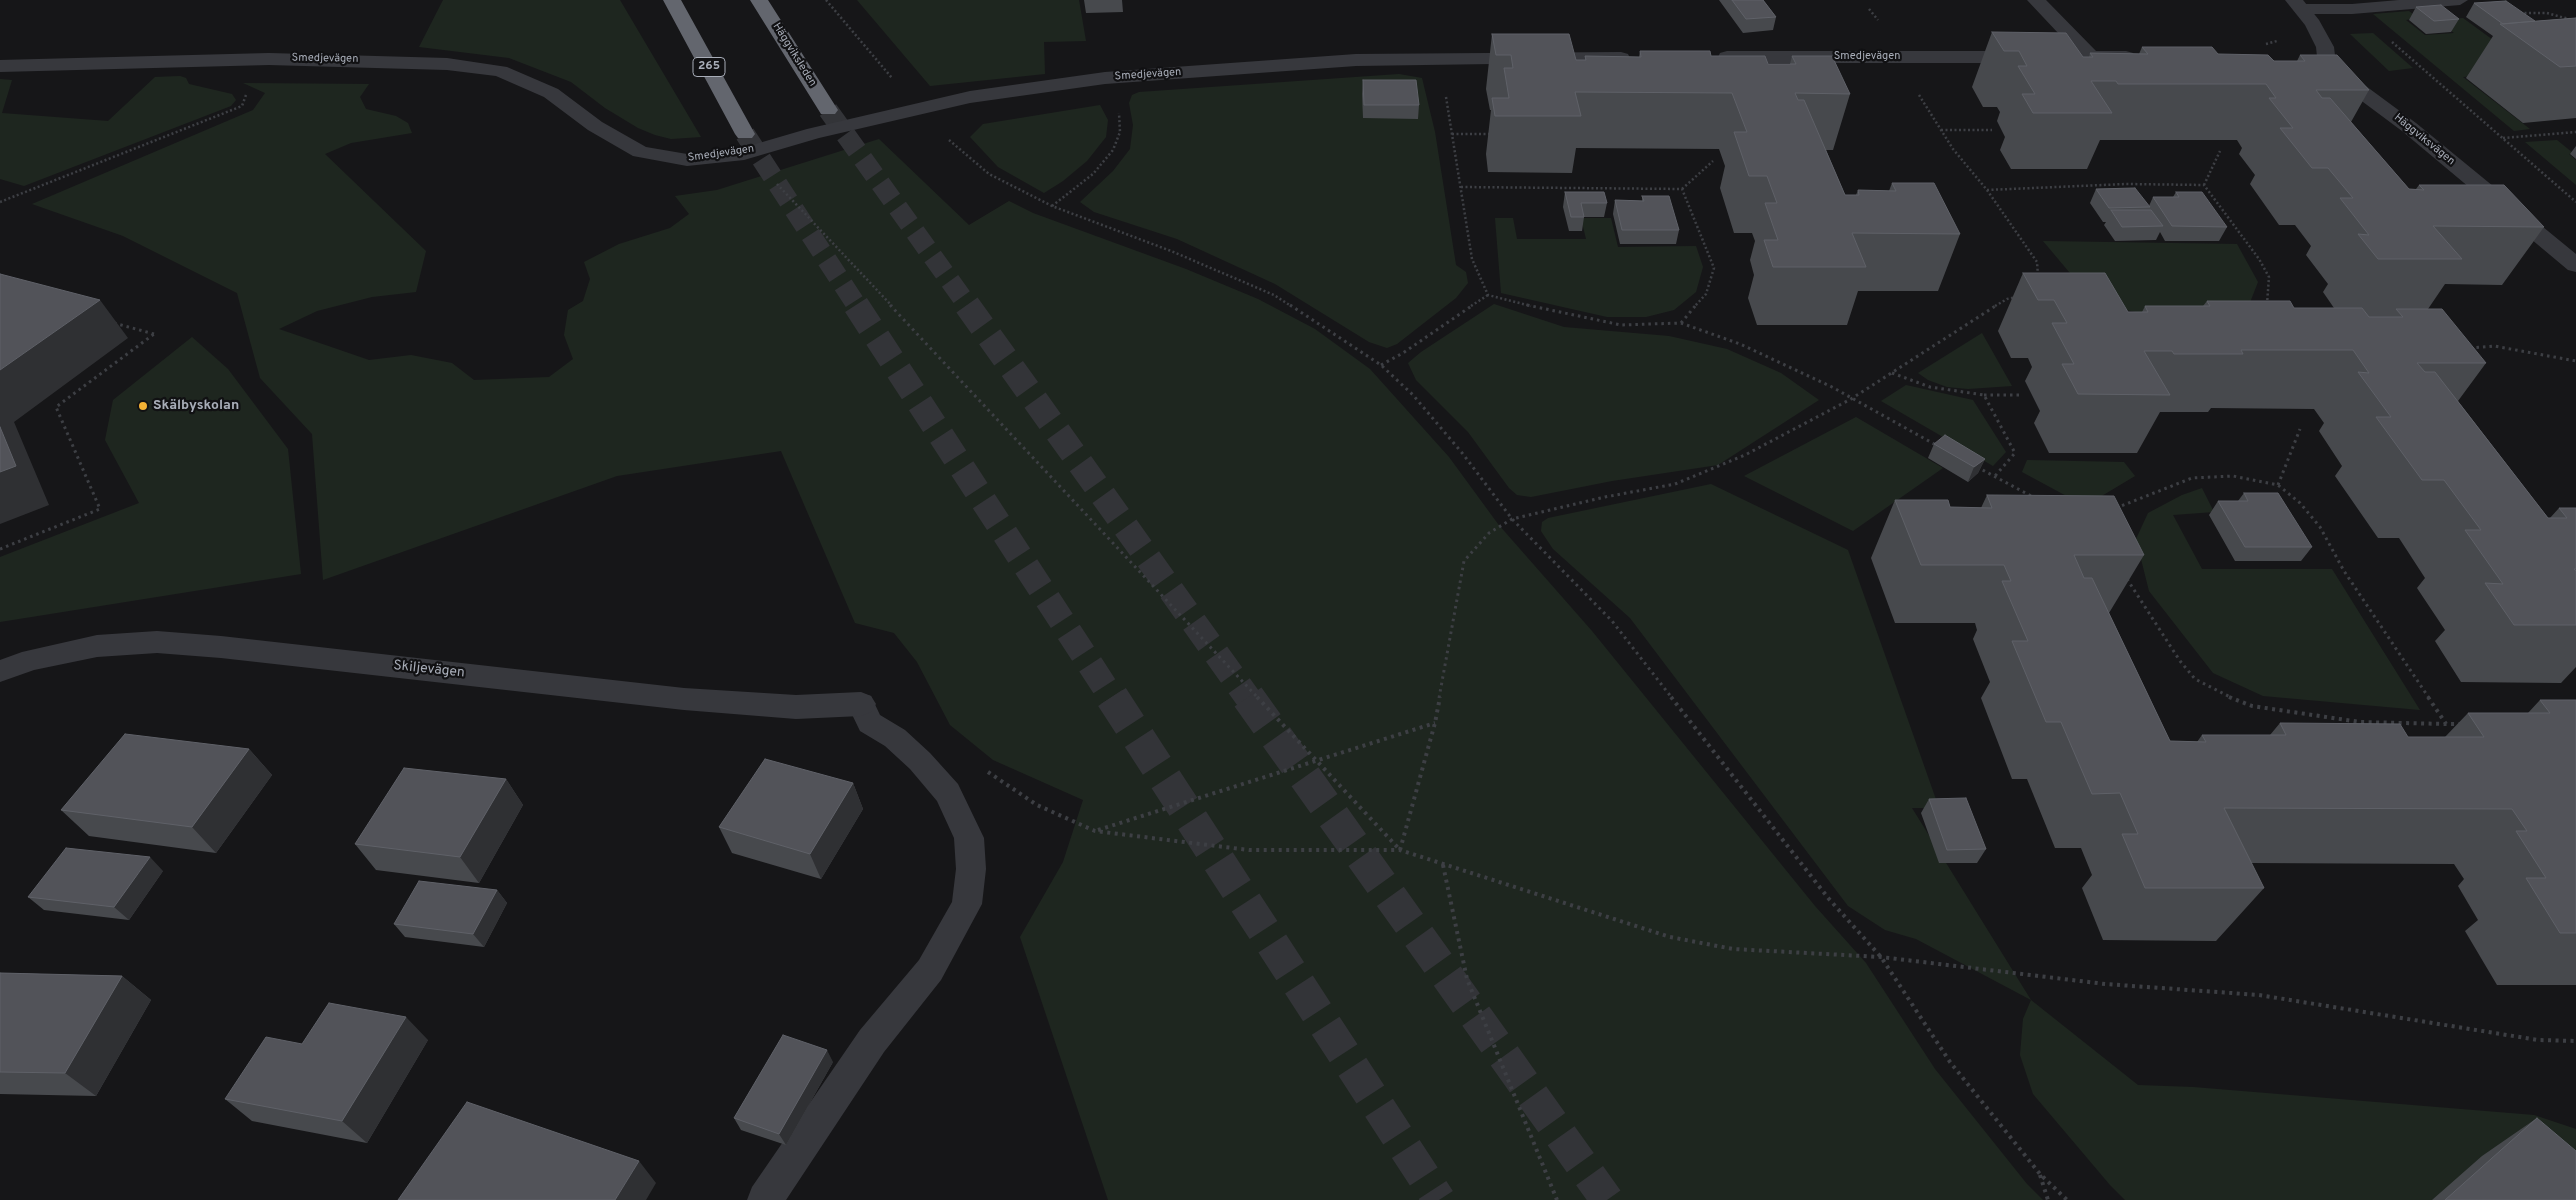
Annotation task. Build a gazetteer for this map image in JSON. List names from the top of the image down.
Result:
{
  "streets": {
    "highway": ["Häggviksleden", "265"],
    "street": ["Smedjevägen", "Häggviksvägen", "Skiljevägen"]
  },
  "places": ["Skälbyskolan"]
}
